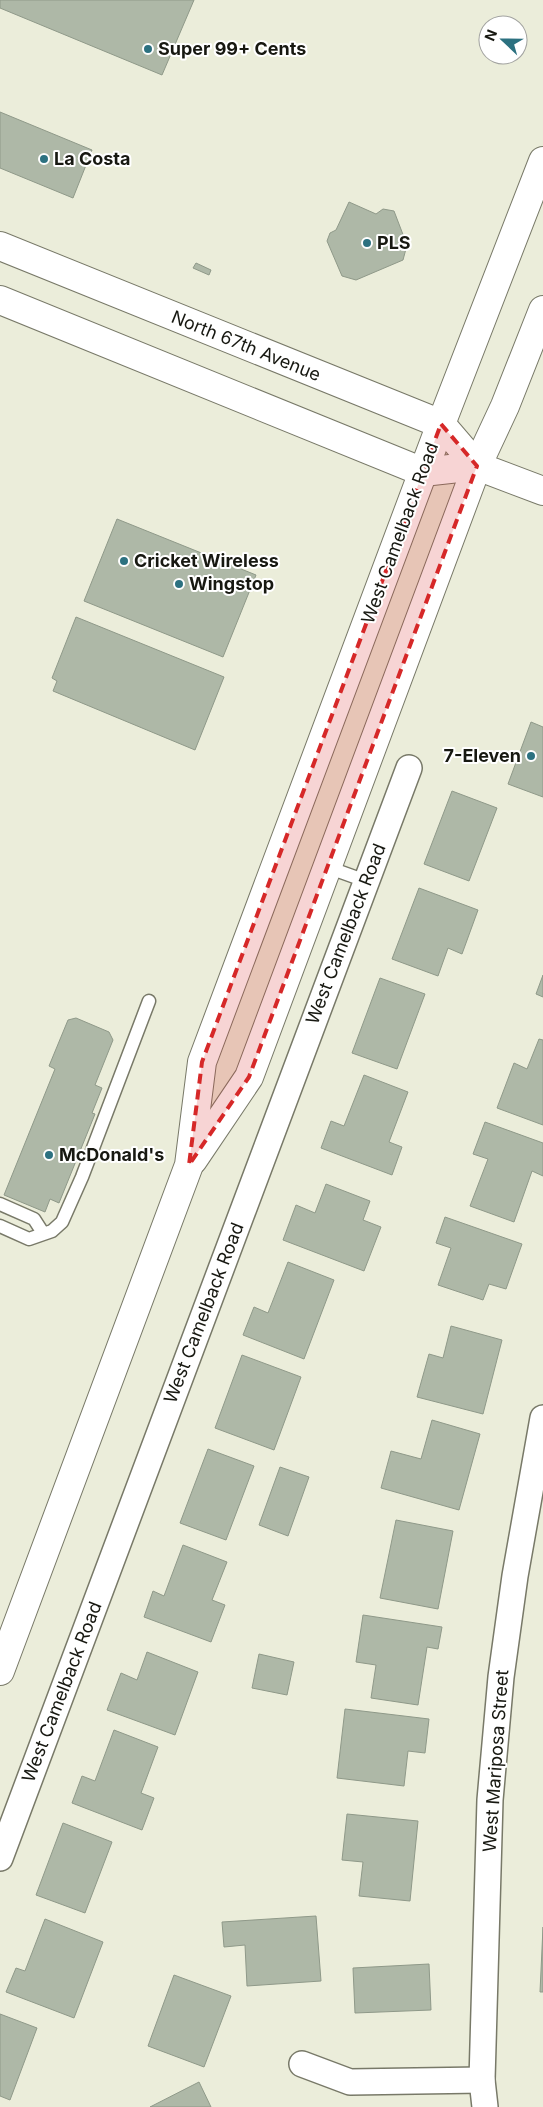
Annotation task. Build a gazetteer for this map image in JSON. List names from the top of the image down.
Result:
{
  "streets": {
    "main road": ["North 67th Avenue", "West Camelback Road"],
    "street": ["West Mariposa Street"]
  },
  "crossings": [
    ["North 67th Avenue", "West Camelback Road"]
  ],
  "places": [
    "Super 99+ Cents",
    "La Costa",
    "PLS",
    "Cricket Wireless",
    "Wingstop",
    "7-Eleven",
    "McDonald's"
  ],
  "north": "left"
}
